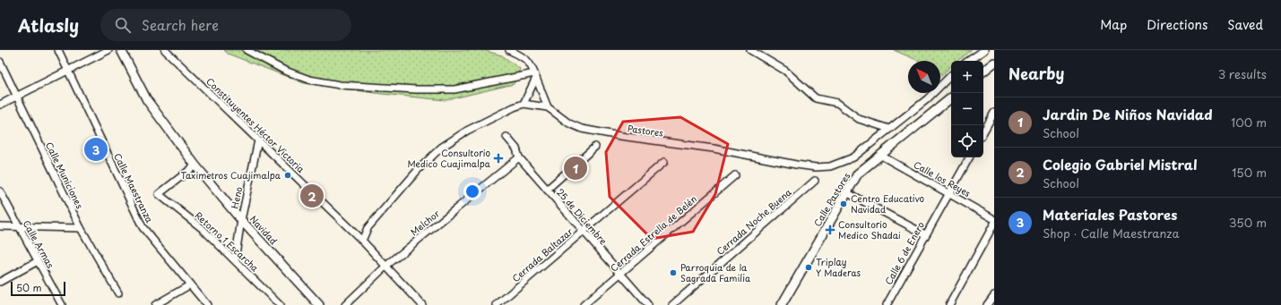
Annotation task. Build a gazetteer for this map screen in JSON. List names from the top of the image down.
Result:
{
  "streets": {
    "street": [
      "Constituyentes Héctor Victoria",
      "Pastores",
      "Calle Municiones",
      "Calle los Reyes",
      "Calle Maestranza",
      "Heno",
      "Calle Pastores",
      "25 de Diciembre",
      "Cerrada Noche Buena",
      "Melchor",
      "Navidad",
      "Cerrada Estrella de Belén",
      "Retorno 1 Escarcha",
      "Calle Armas",
      "Calle 6 de Enero",
      "Cerrada Baltazar"
    ]
  },
  "crossings": [
    ["Constituyentes Héctor Victoria", "Heno"],
    ["Constituyentes Héctor Victoria", "Melchor"],
    ["Calle los Reyes", "Calle Pastores"],
    ["Calle los Reyes", "Calle 6 de Enero"],
    ["Heno", "Navidad"],
    ["Heno", "Retorno 1 Escarcha"],
    ["25 de Diciembre", "Melchor"],
    ["25 de Diciembre", "Cerrada Estrella de Belén"],
    ["25 de Diciembre", "Cerrada Baltazar"],
    ["Navidad", "Retorno 1 Escarcha"]
  ],
  "places": {
    "health": ["Consultorio Medico Cuajimalpa", "Consultorio Medico Shadai"],
    "other": [
      "Taximetros Cuajimalpa",
      "Centro Educativo Navidad",
      "Triplay Y Maderas",
      "Parroquia de la Sagrada Familia"
    ]
  },
  "scale_bar": "50 m",
  "north": "top left",
  "page": {
    "header": "Atlasly",
    "search": "Search here",
    "nav": ["Map", "Directions", "Saved"],
    "heading": ["Nearby", "3 results"],
    "map_buttons": ["+", "−"],
    "list": [
      {
        "mark": "1",
        "name": "Jardin De Niños Navidad",
        "note": "School",
        "value": "100 m"
      },
      {
        "mark": "2",
        "name": "Colegio Gabriel Mistral",
        "note": "School",
        "value": "150 m"
      },
      {
        "mark": "3",
        "name": "Materiales Pastores",
        "note": "Shop · Calle Maestranza",
        "value": "350 m"
      }
    ],
    "pins": ["3", "1", "2"],
    "scale": "50 m"
  }
}
